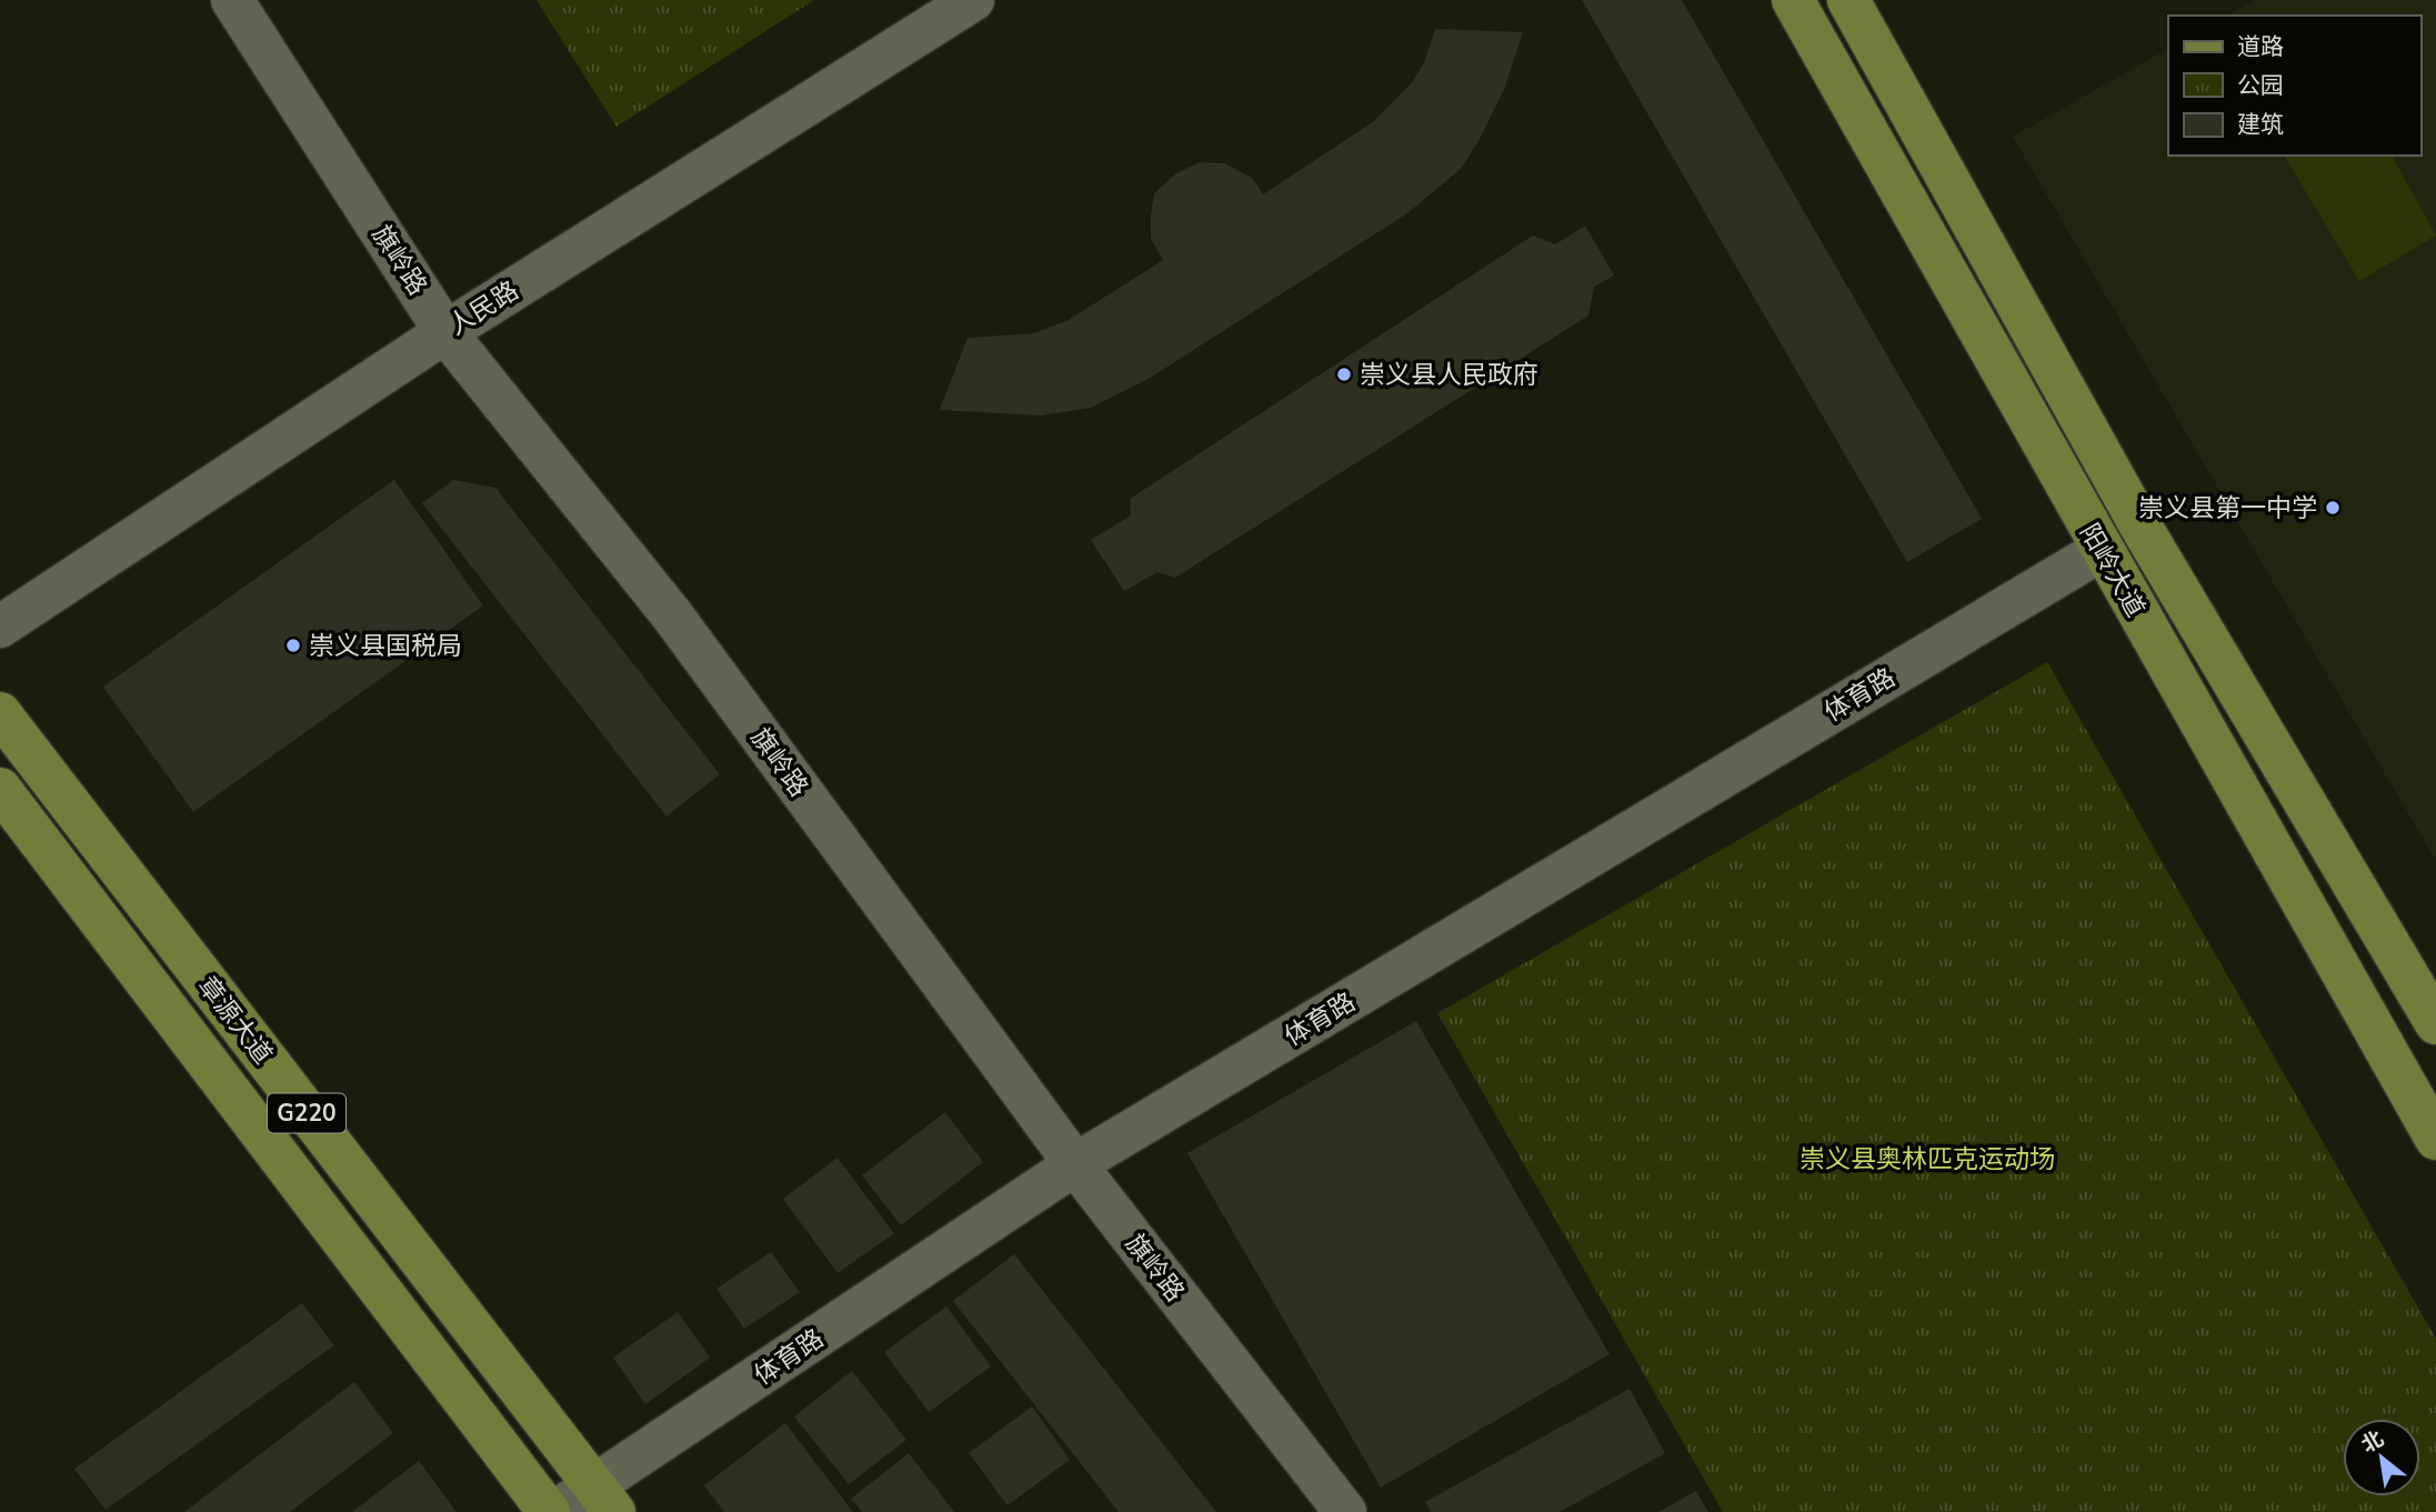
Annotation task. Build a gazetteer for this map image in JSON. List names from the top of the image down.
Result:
{
  "streets": {
    "main road": ["阳岭大道", "章源大道", "G220"],
    "street": ["旗岭路", "人民路", "体育路"]
  },
  "crossings": [
    ["旗岭路", "人民路"],
    ["旗岭路", "体育路"],
    ["阳岭大道", "体育路"],
    ["体育路", "章源大道"]
  ],
  "parks": ["崇义县奥林匹克运动场"],
  "places": ["崇义县人民政府", "崇义县第一中学", "崇义县国税局"],
  "legend": ["道路", "公园", "建筑"],
  "north": "top left"
}
